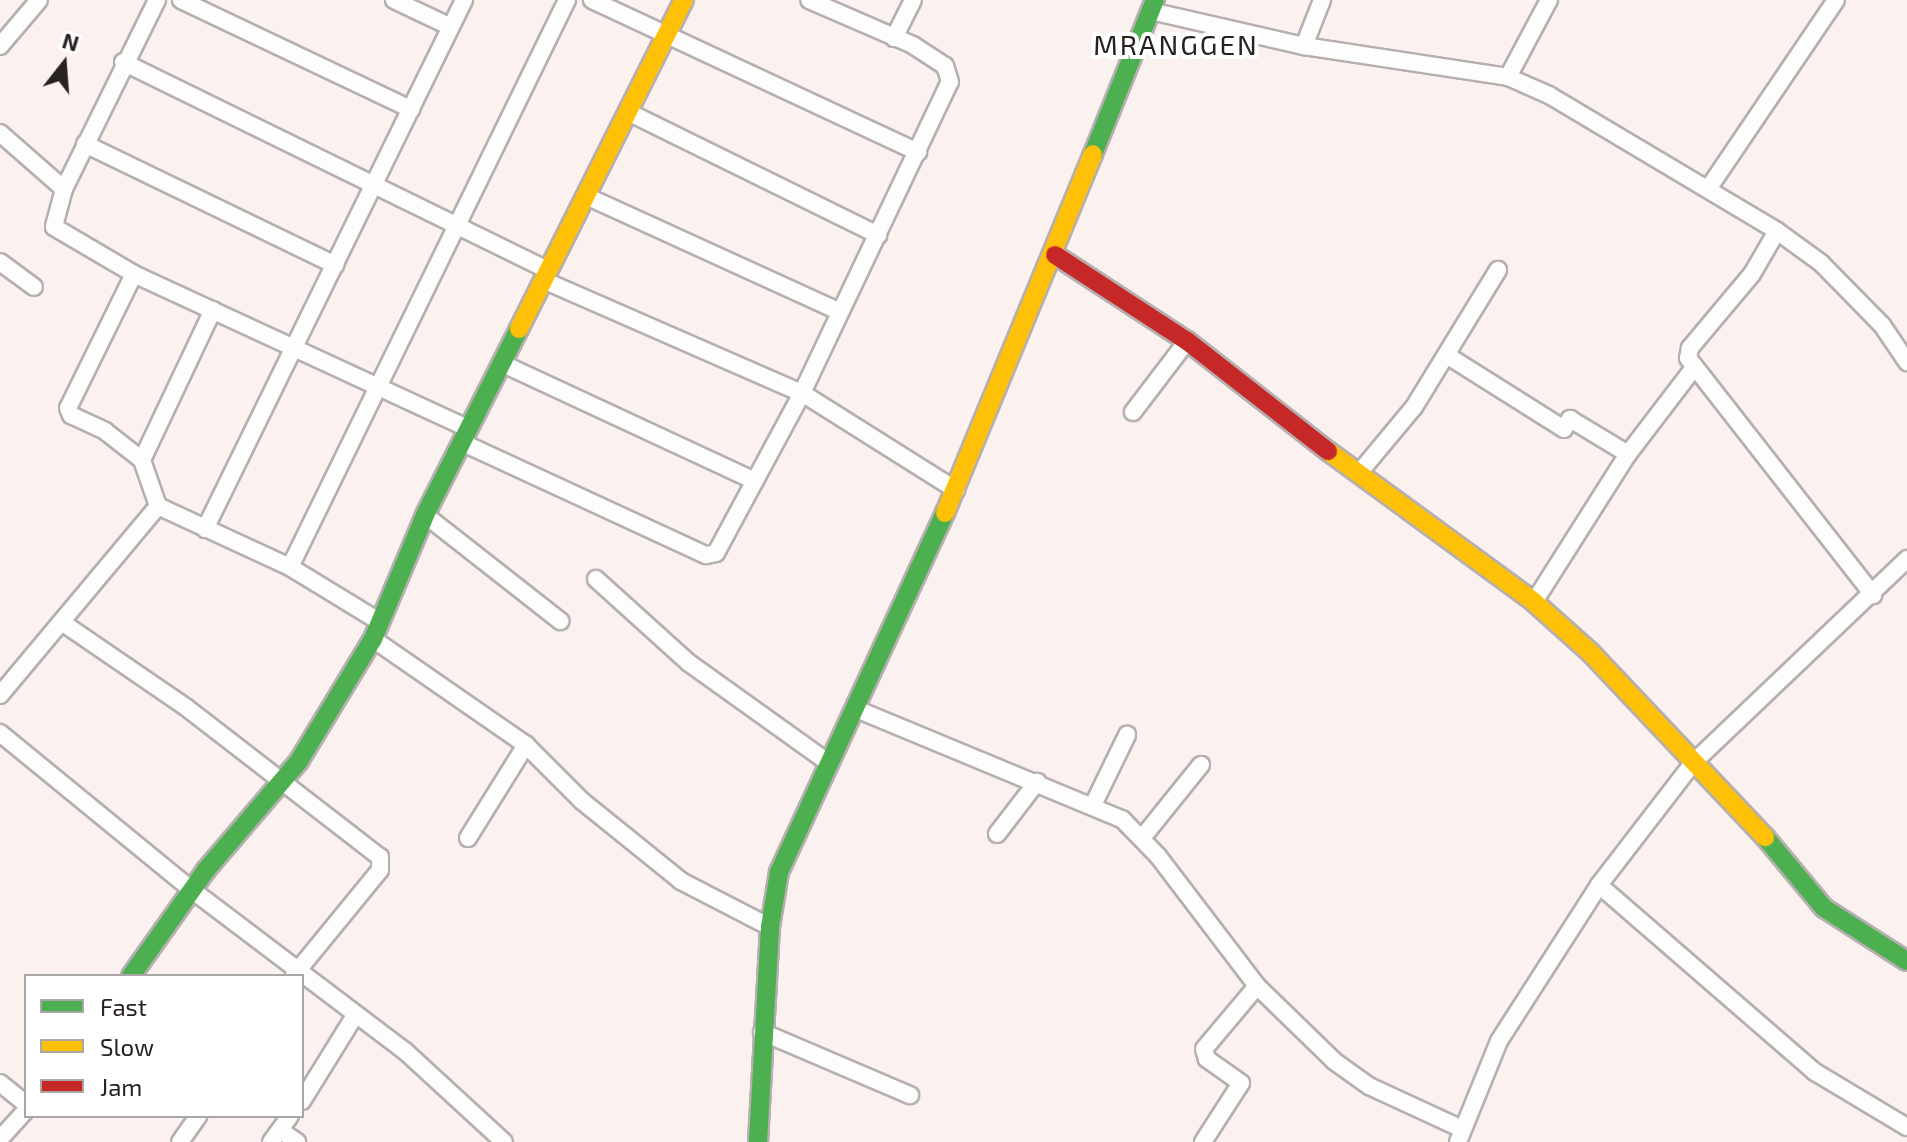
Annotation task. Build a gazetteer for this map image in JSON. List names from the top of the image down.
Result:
{
  "districts": ["MRANGGEN"],
  "legend": ["Fast", "Slow", "Jam"],
  "north": "top"
}
